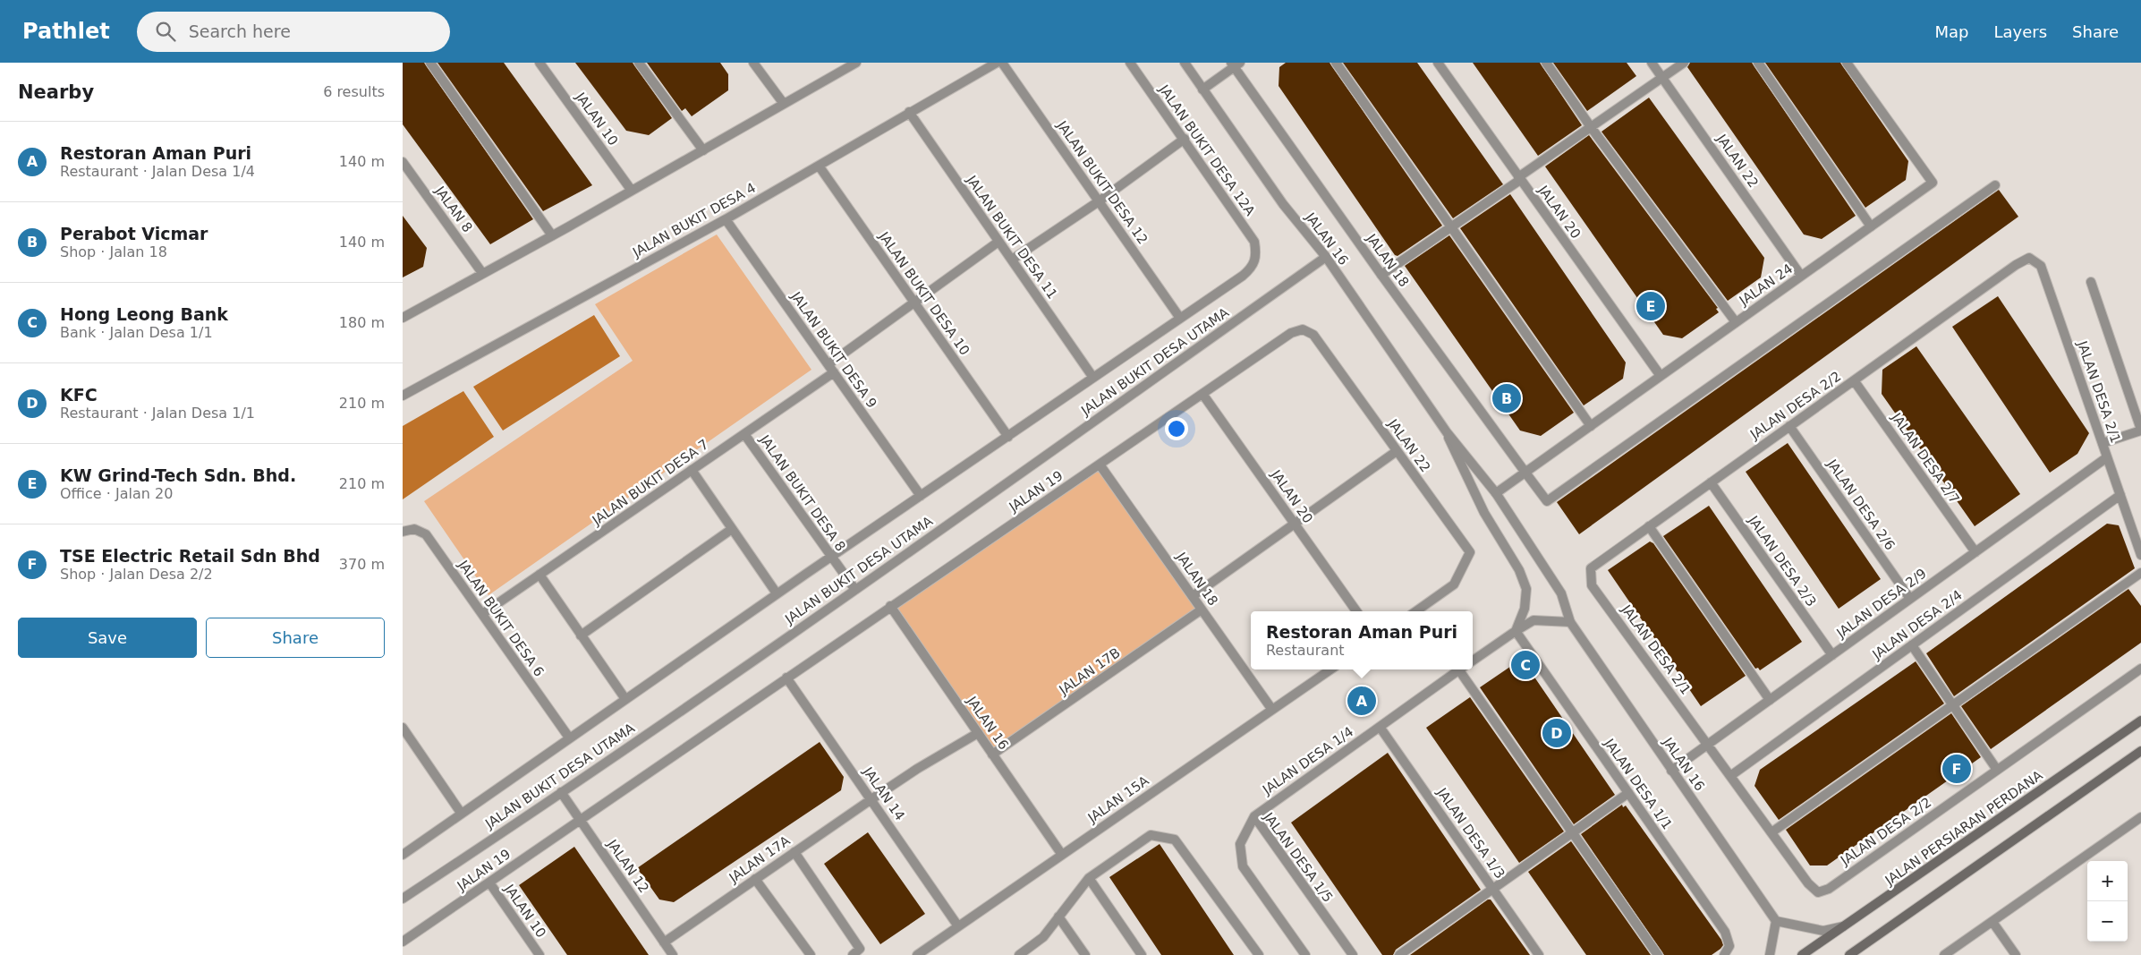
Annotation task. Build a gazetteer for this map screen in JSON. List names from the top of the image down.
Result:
{
  "streets": {
    "main road": ["JALAN PERSIARAN PERDANA"],
    "street": [
      "JALAN 10",
      "JALAN BUKIT DESA 12A",
      "JALAN 22",
      "JALAN BUKIT DESA 12",
      "JALAN 8",
      "JALAN 20",
      "JALAN BUKIT DESA 4",
      "JALAN BUKIT DESA 11",
      "JALAN 16",
      "JALAN 18",
      "JALAN 24",
      "JALAN BUKIT DESA 10",
      "JALAN BUKIT DESA 9",
      "JALAN BUKIT DESA UTAMA",
      "JALAN DESA 2/1",
      "JALAN DESA 2/2",
      "JALAN DESA 2/7",
      "JALAN BUKIT DESA 7",
      "JALAN 19",
      "JALAN BUKIT DESA 8",
      "JALAN DESA 2/6",
      "JALAN DESA 2/3",
      "JALAN DESA 2/9",
      "JALAN BUKIT DESA 6",
      "JALAN DESA 2/4",
      "JALAN 17B",
      "JALAN DESA 1/4",
      "JALAN DESA 1/1",
      "JALAN 14",
      "JALAN 15A",
      "JALAN DESA 1/3",
      "JALAN DESA 1/5",
      "JALAN 17A",
      "JALAN 12"
    ]
  },
  "crossings": [
    ["JALAN 10", "JALAN 19"],
    ["JALAN BUKIT DESA 12A", "JALAN BUKIT DESA UTAMA"],
    ["JALAN 22", "JALAN 24"],
    ["JALAN 22", "JALAN 19"],
    ["JALAN BUKIT DESA 12", "JALAN BUKIT DESA UTAMA"],
    ["JALAN 20", "JALAN 24"],
    ["JALAN 20", "JALAN 19"],
    ["JALAN BUKIT DESA 4", "JALAN BUKIT DESA 11"],
    ["JALAN BUKIT DESA 4", "JALAN BUKIT DESA 10"],
    ["JALAN BUKIT DESA 4", "JALAN BUKIT DESA 9"],
    ["JALAN BUKIT DESA 11", "JALAN BUKIT DESA UTAMA"],
    ["JALAN BUKIT DESA 11", "JALAN BUKIT DESA 7"],
    ["JALAN 16", "JALAN 24"],
    ["JALAN 16", "JALAN BUKIT DESA UTAMA"],
    ["JALAN 16", "JALAN 19"],
    ["JALAN 16", "JALAN DESA 2/9"],
    ["JALAN 16", "JALAN 17B"],
    ["JALAN 16", "JALAN DESA 1/1"],
    ["JALAN 16", "JALAN 15A"],
    ["JALAN 16", "JALAN 17A"],
    ["JALAN 18", "JALAN 24"],
    ["JALAN 18", "JALAN 19"],
    ["JALAN 18", "JALAN 17B"],
    ["JALAN 18", "JALAN 15A"],
    ["JALAN BUKIT DESA 10", "JALAN BUKIT DESA UTAMA"],
    ["JALAN BUKIT DESA 10", "JALAN BUKIT DESA 7"],
    ["JALAN BUKIT DESA 9", "JALAN BUKIT DESA UTAMA"],
    ["JALAN BUKIT DESA 9", "JALAN BUKIT DESA 7"],
    ["JALAN BUKIT DESA UTAMA", "JALAN BUKIT DESA 8"],
    ["JALAN BUKIT DESA UTAMA", "JALAN BUKIT DESA 6"],
    ["JALAN BUKIT DESA UTAMA", "JALAN 12"],
    ["JALAN DESA 2/1", "JALAN DESA 2/2"],
    ["JALAN DESA 2/1", "JALAN DESA 2/9"],
    ["JALAN DESA 2/1", "JALAN DESA 2/4"],
    ["JALAN DESA 2/2", "JALAN DESA 2/7"],
    ["JALAN DESA 2/2", "JALAN DESA 2/6"],
    ["JALAN DESA 2/2", "JALAN DESA 2/3"],
    ["JALAN DESA 2/2", "JALAN DESA 2/9"],
    ["JALAN DESA 2/2", "JALAN DESA 2/4"],
    ["JALAN DESA 2/7", "JALAN DESA 2/9"],
    ["JALAN BUKIT DESA 7", "JALAN BUKIT DESA 8"],
    ["JALAN BUKIT DESA 7", "JALAN BUKIT DESA 6"],
    ["JALAN 19", "JALAN 14"],
    ["JALAN 19", "JALAN 12"],
    ["JALAN DESA 2/6", "JALAN DESA 2/9"],
    ["JALAN DESA 2/3", "JALAN DESA 2/9"],
    ["JALAN DESA 1/4", "JALAN DESA 1/3"],
    ["JALAN DESA 1/4", "JALAN DESA 1/5"],
    ["JALAN 14", "JALAN 15A"],
    ["JALAN 14", "JALAN 17A"],
    ["JALAN 17A", "JALAN 12"]
  ],
  "page": {
    "header": "Pathlet",
    "search": "Search here",
    "nav": ["Map", "Layers", "Share"],
    "heading": ["Nearby", "6 results"],
    "list": [
      {
        "mark": "A",
        "name": "Restoran Aman Puri",
        "note": "Restaurant · Jalan Desa 1/4",
        "value": "140 m"
      },
      {
        "mark": "B",
        "name": "Perabot Vicmar",
        "note": "Shop · Jalan 18",
        "value": "140 m"
      },
      {
        "mark": "C",
        "name": "Hong Leong Bank",
        "note": "Bank · Jalan Desa 1/1",
        "value": "180 m"
      },
      {
        "mark": "D",
        "name": "KFC",
        "note": "Restaurant · Jalan Desa 1/1",
        "value": "210 m"
      },
      {
        "mark": "E",
        "name": "KW Grind-Tech Sdn. Bhd.",
        "note": "Office · Jalan 20",
        "value": "210 m"
      },
      {
        "mark": "F",
        "name": "TSE Electric Retail Sdn Bhd",
        "note": "Shop · Jalan Desa 2/2",
        "value": "370 m"
      }
    ],
    "pins": [
      "E",
      "B",
      "C",
      "A",
      "D",
      "F"
    ],
    "buttons": ["Save", "Share"],
    "popup": ["Restoran Aman Puri", "Restaurant"],
    "map_buttons": ["+", "−"]
  }
}
